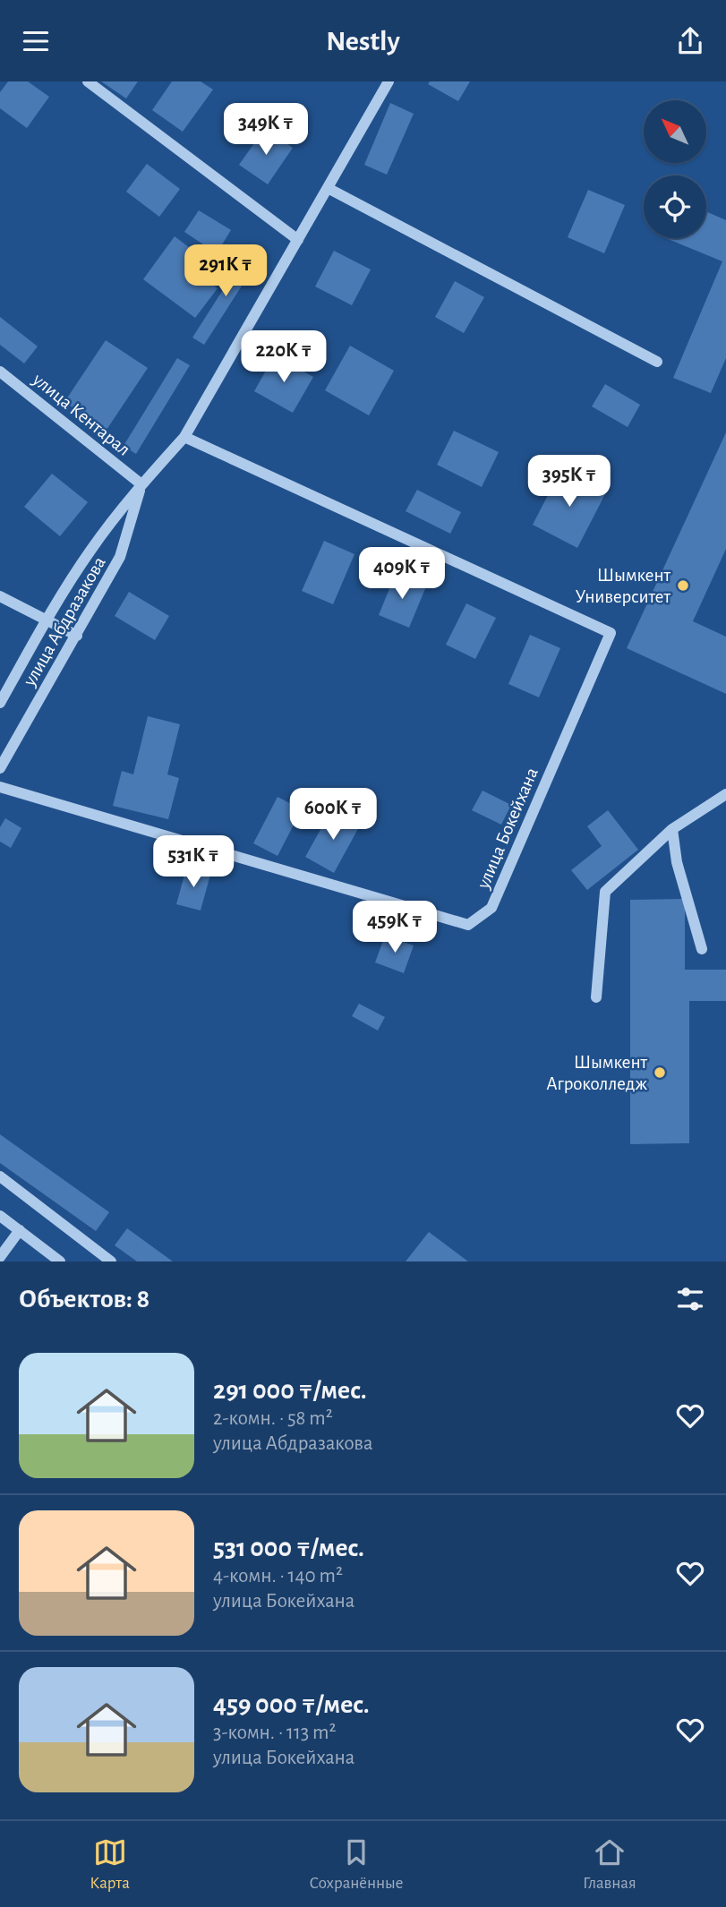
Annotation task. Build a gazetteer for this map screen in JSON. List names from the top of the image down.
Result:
{
  "streets": {
    "street": ["улица Кентарал", "улица Абдразакова", "улица Бокейхана"]
  },
  "crossings": [
    ["улица Кентарал", "улица Абдразакова"],
    ["улица Абдразакова", "улица Бокейхана"]
  ],
  "places": ["Шымкент Университет", "Шымкент Агроколледж"],
  "north": "top left",
  "page": {
    "header": "Nestly",
    "price": [
      "349K ₸",
      "291K ₸",
      "220K ₸",
      "395K ₸",
      "409K ₸",
      "600K ₸",
      "531K ₸",
      "459K ₸"
    ],
    "heading": "Объектов: 8",
    "list": [
      {
        "name": "291 000 ₸/мес.",
        "note": "2-комн. · 58 m² · улица Абдразакова"
      },
      {
        "name": "531 000 ₸/мес.",
        "note": "4-комн. · 140 m² · улица Бокейхана"
      },
      {
        "name": "459 000 ₸/мес.",
        "note": "3-комн. · 113 m² · улица Бокейхана"
      }
    ],
    "tabs": ["Карта", "Сохранённые", "Главная"]
  }
}
